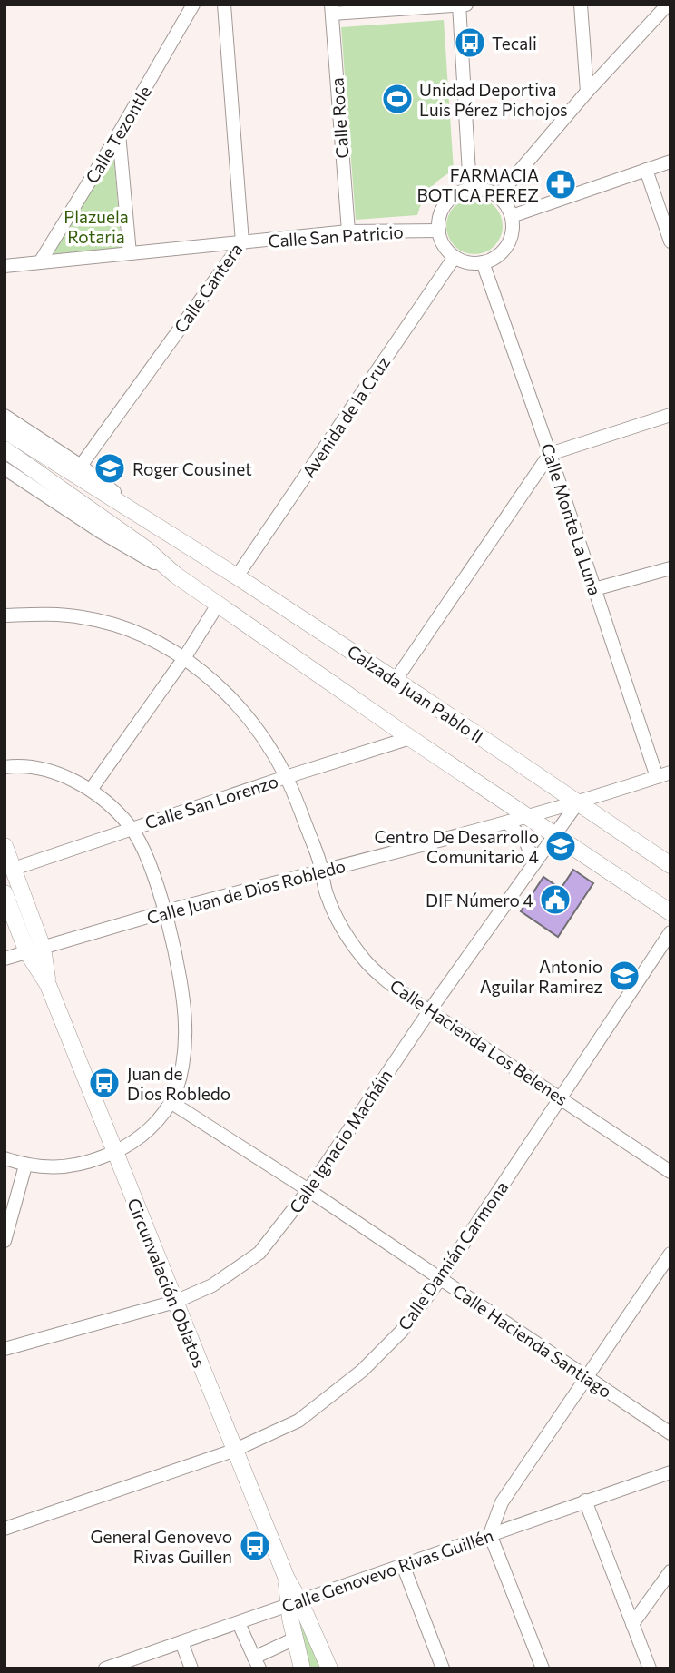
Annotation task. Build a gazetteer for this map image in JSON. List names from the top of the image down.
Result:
{
  "streets": {
    "main road": ["Calzada Juan Pablo II", "Circunvalación Oblatos"],
    "street": [
      "Calle Roca",
      "Calle Tezontle",
      "Calle San Patricio",
      "Calle Cantera",
      "Avenida de la Cruz",
      "Calle Monte La Luna",
      "Calle San Lorenzo",
      "Calle Juan de Dios Robledo",
      "Calle Hacienda Los Belenes",
      "Calle Ignacio Macháin",
      "Calle Damián Carmona",
      "Calle Hacienda Santiago",
      "Calle Genovevo Rivas Guillén"
    ]
  },
  "crossings": [
    ["Calle Roca", "Calle San Patricio"],
    ["Calle Tezontle", "Calle San Patricio"],
    ["Calle San Patricio", "Calle Cantera"],
    ["Calle San Patricio", "Avenida de la Cruz"],
    ["Calle San Patricio", "Calle Monte La Luna"],
    ["Calle Cantera", "Calzada Juan Pablo II"],
    ["Avenida de la Cruz", "Calle Monte La Luna"],
    ["Avenida de la Cruz", "Calzada Juan Pablo II"],
    ["Calle Monte La Luna", "Calle Juan de Dios Robledo"],
    ["Calzada Juan Pablo II", "Calle San Lorenzo"],
    ["Calzada Juan Pablo II", "Calle Juan de Dios Robledo"],
    ["Calzada Juan Pablo II", "Calle Ignacio Macháin"],
    ["Calle San Lorenzo", "Calle Hacienda Los Belenes"],
    ["Calle San Lorenzo", "Circunvalación Oblatos"],
    ["Calle Juan de Dios Robledo", "Calle Hacienda Los Belenes"],
    ["Calle Juan de Dios Robledo", "Calle Ignacio Macháin"],
    ["Calle Juan de Dios Robledo", "Circunvalación Oblatos"],
    ["Calle Hacienda Los Belenes", "Calle Ignacio Macháin"],
    ["Calle Hacienda Los Belenes", "Calle Damián Carmona"],
    ["Calle Ignacio Macháin", "Circunvalación Oblatos"],
    ["Calle Ignacio Macháin", "Calle Hacienda Santiago"],
    ["Calle Damián Carmona", "Circunvalación Oblatos"],
    ["Calle Damián Carmona", "Calle Hacienda Santiago"],
    ["Circunvalación Oblatos", "Calle Genovevo Rivas Guillén"]
  ],
  "parks": ["Plazuela Rotaria"],
  "places": {
    "bus stop": ["Tecali", "Juan de Dios Robledo", "General Genovevo Rivas Guillen"],
    "sports": ["Unidad Deportiva Luis Pérez Pichojos"],
    "pharmacy": ["FARMACIA BOTICA PEREZ"],
    "school or university": ["Roger Cousinet", "Centro De Desarrollo Comunitario 4", "Antonio Aguilar Ramirez"],
    "public building": ["DIF Número 4"]
  }
}
